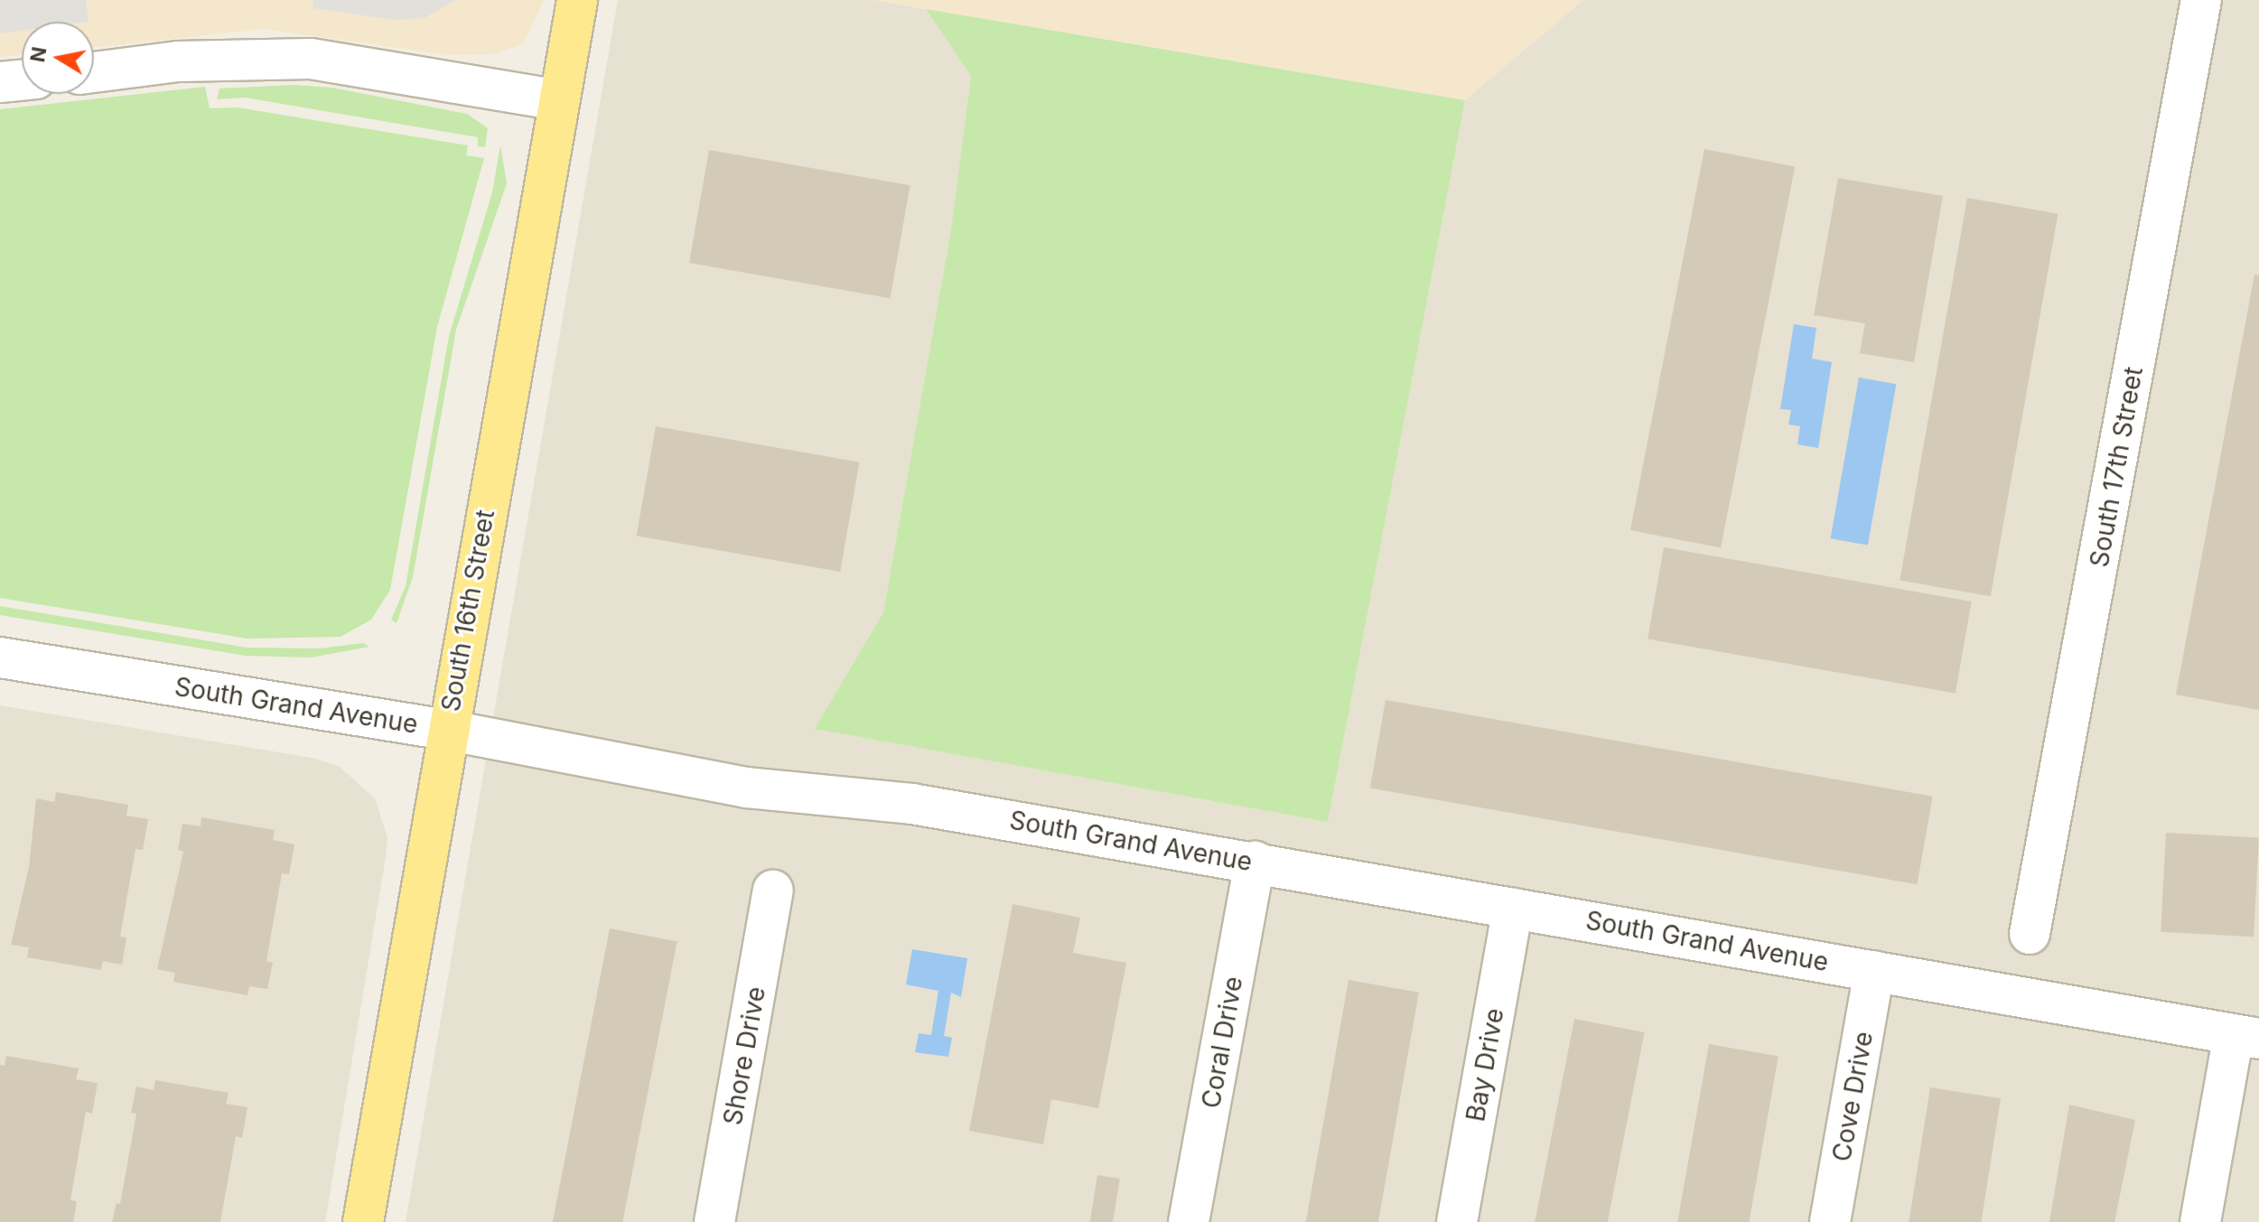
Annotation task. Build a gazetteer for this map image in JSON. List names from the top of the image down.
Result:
{
  "streets": {
    "main road": ["South 16th Street"],
    "street": [
      "South 17th Street",
      "South Grand Avenue",
      "Coral Drive",
      "Shore Drive",
      "Bay Drive",
      "Cove Drive"
    ]
  },
  "crossings": [
    ["South 16th Street", "South Grand Avenue"],
    ["South Grand Avenue", "Coral Drive"],
    ["South Grand Avenue", "Bay Drive"],
    ["South Grand Avenue", "Cove Drive"]
  ],
  "north": "left"
}
